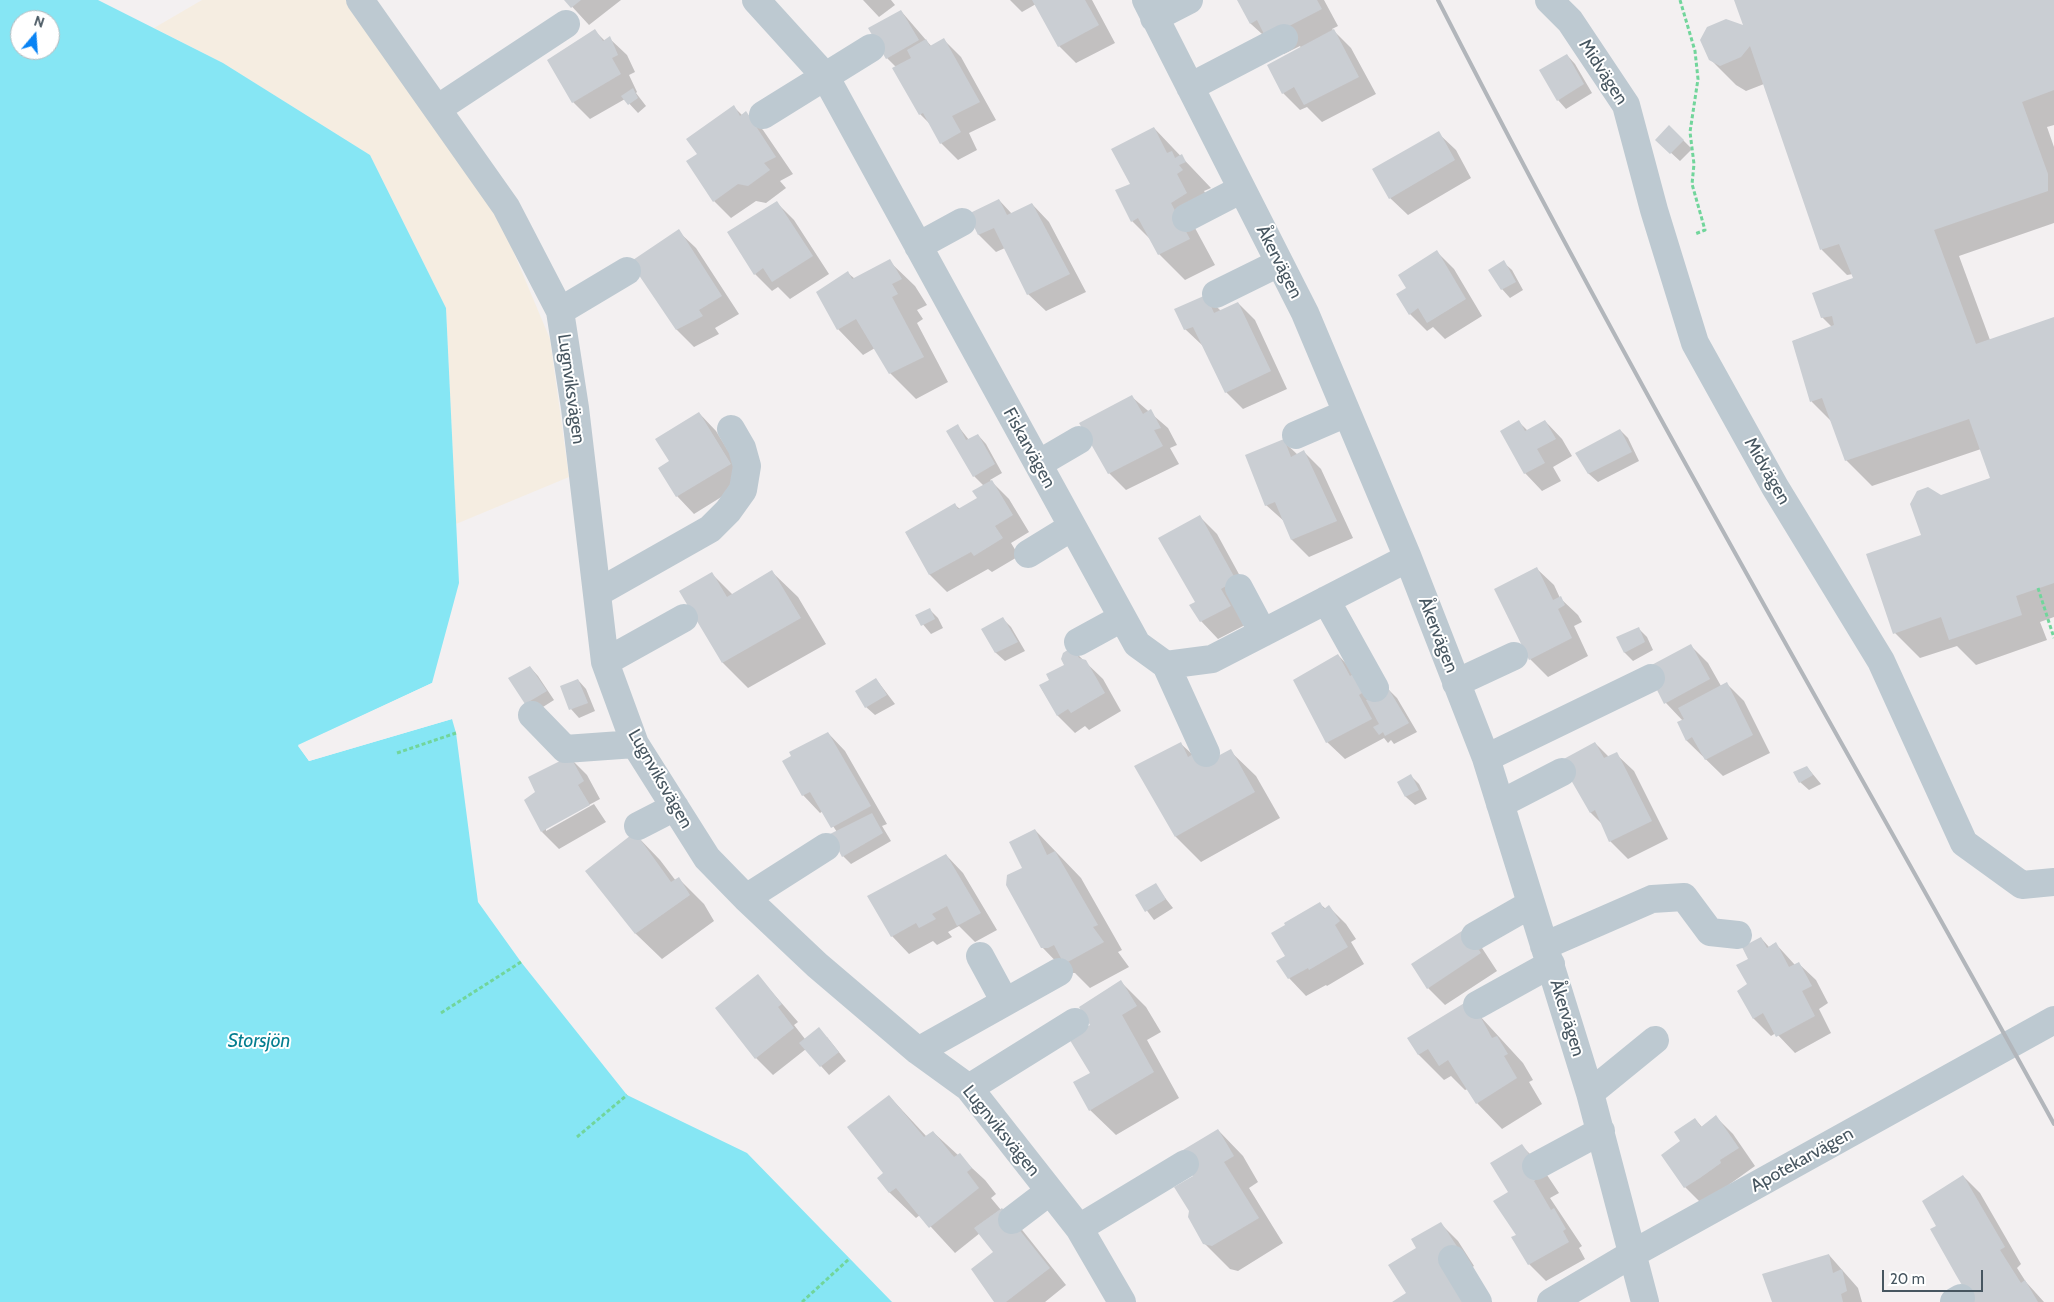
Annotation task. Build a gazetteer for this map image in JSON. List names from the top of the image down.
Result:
{
  "streets": {
    "street": [
      "Midvägen",
      "Åkervägen",
      "Lugnviksvägen",
      "Fiskarvägen",
      "Apotekarvägen"
    ]
  },
  "crossings": [
    ["Åkervägen", "Apotekarvägen"]
  ],
  "water": ["Storsjön"],
  "scale_bar": "20 m",
  "north": "top"
}
